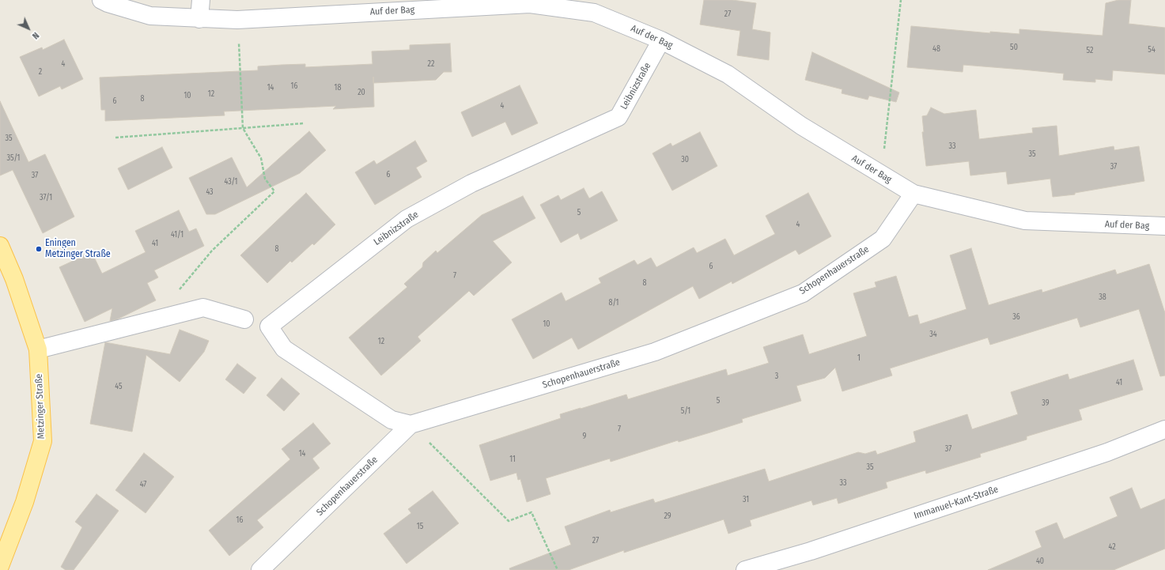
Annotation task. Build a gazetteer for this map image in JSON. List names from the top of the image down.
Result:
{
  "streets": {
    "main road": ["Metzinger Straße"],
    "street": [
      "Auf der Bag",
      "Leibnizstraße",
      "Schopenhauerstraße",
      "Immanuel-Kant-Straße"
    ]
  },
  "crossings": [
    ["Auf der Bag", "Leibnizstraße"],
    ["Auf der Bag", "Schopenhauerstraße"],
    ["Leibnizstraße", "Schopenhauerstraße"]
  ],
  "places": ["Eningen Metzinger Straße"],
  "house_numbers": [
    "27",
    "50",
    "48",
    "54",
    "52",
    "4",
    "22",
    "2",
    "16",
    "14",
    "18",
    "20",
    "12",
    "10",
    "8",
    "6",
    "4",
    "35",
    "33",
    "35",
    "35/1",
    "30",
    "37",
    "6",
    "37",
    "43/1",
    "43",
    "37/1",
    "5",
    "4",
    "41/1",
    "41",
    "8",
    "6",
    "7",
    "8",
    "38",
    "8/1",
    "36",
    "10",
    "34",
    "12",
    "1",
    "3",
    "41",
    "45",
    "5",
    "39",
    "5/1",
    "7",
    "9",
    "37",
    "14",
    "11",
    "35",
    "33",
    "47",
    "31",
    "29",
    "16",
    "15",
    "27",
    "42",
    "40"
  ],
  "north": "bottom right"
}
